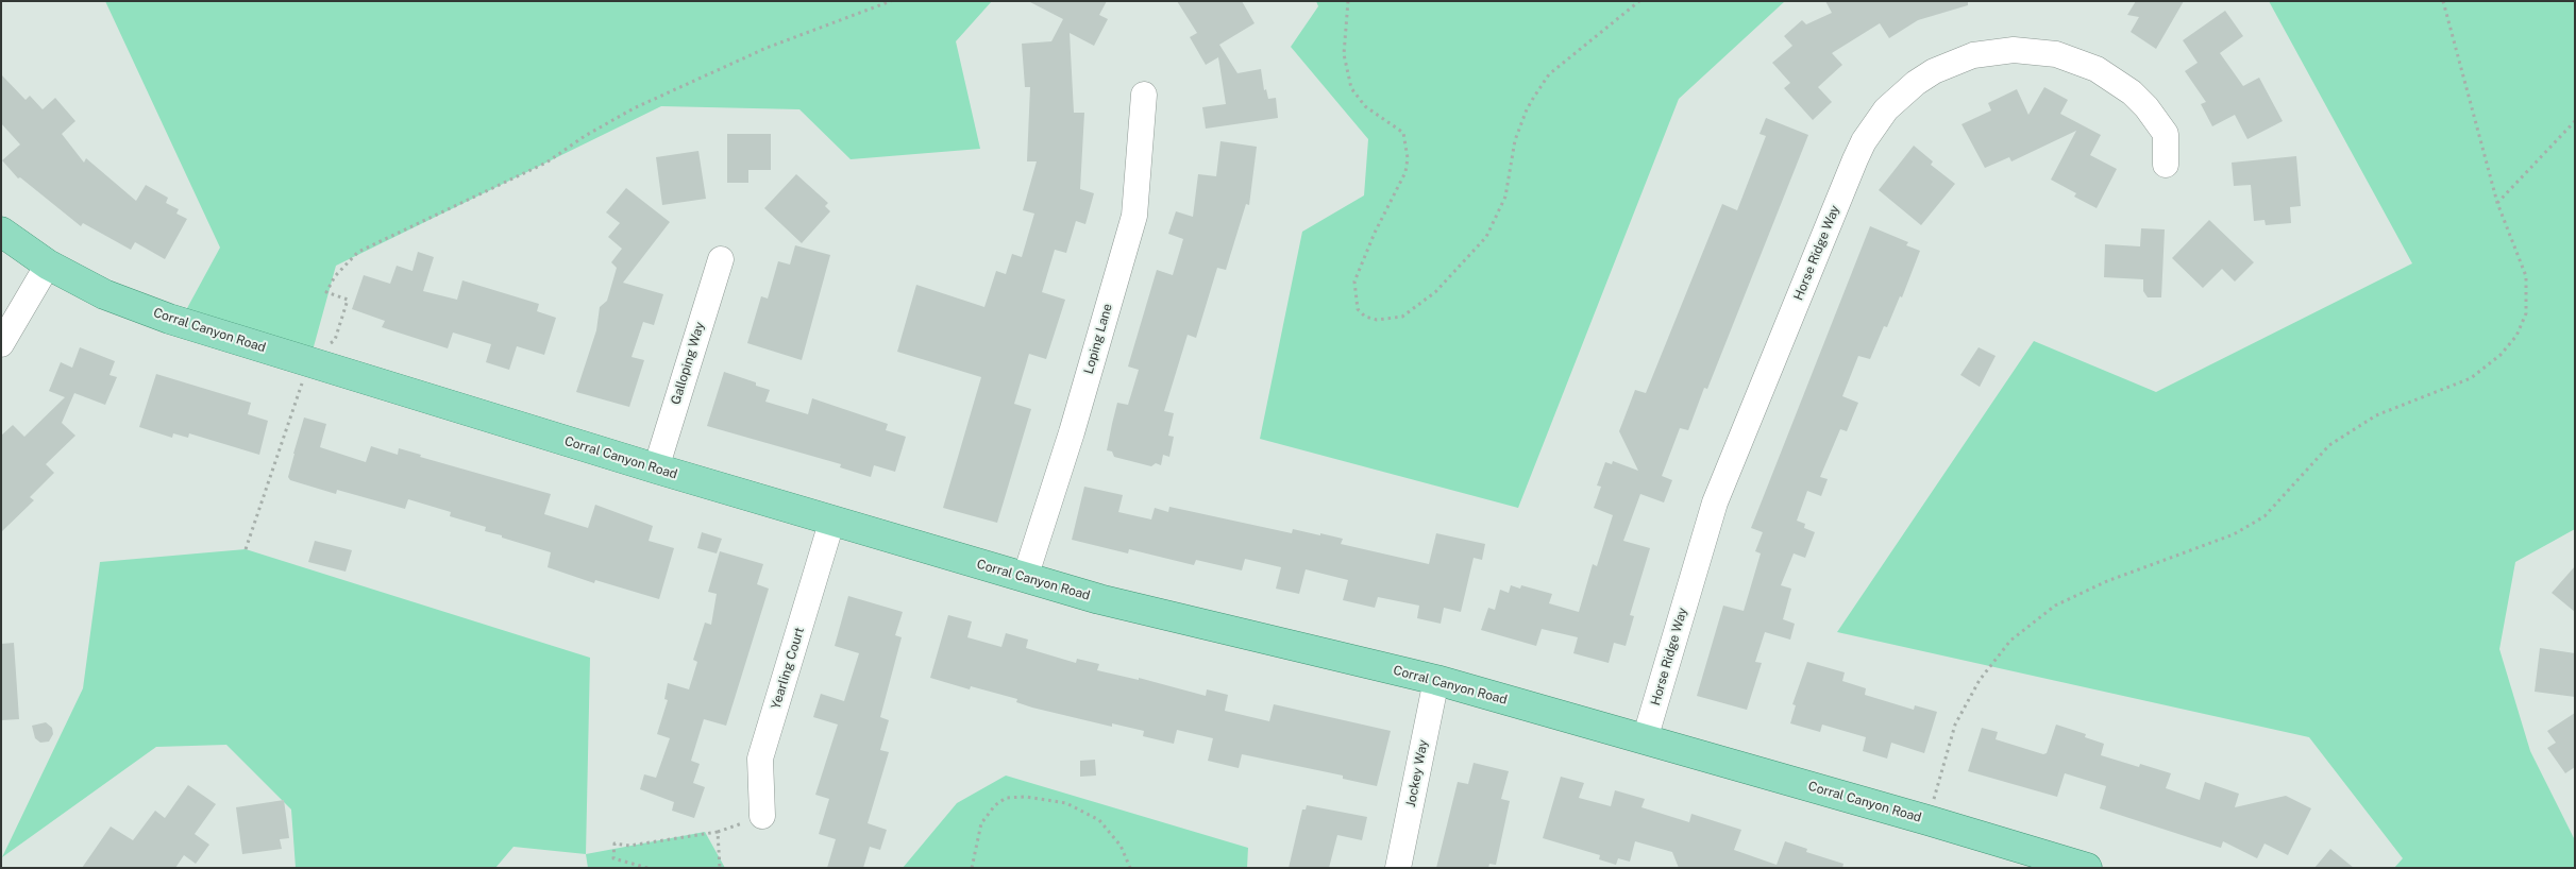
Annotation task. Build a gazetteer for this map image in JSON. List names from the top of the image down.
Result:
{
  "streets": {
    "main road": ["Corral Canyon Road"],
    "street": [
      "Horse Ridge Way",
      "Loping Lane",
      "Galloping Way",
      "Yearling Court",
      "Jockey Way"
    ]
  },
  "crossings": [
    ["Horse Ridge Way", "Corral Canyon Road"],
    ["Corral Canyon Road", "Loping Lane"],
    ["Corral Canyon Road", "Galloping Way"],
    ["Corral Canyon Road", "Yearling Court"],
    ["Corral Canyon Road", "Jockey Way"]
  ]
}
